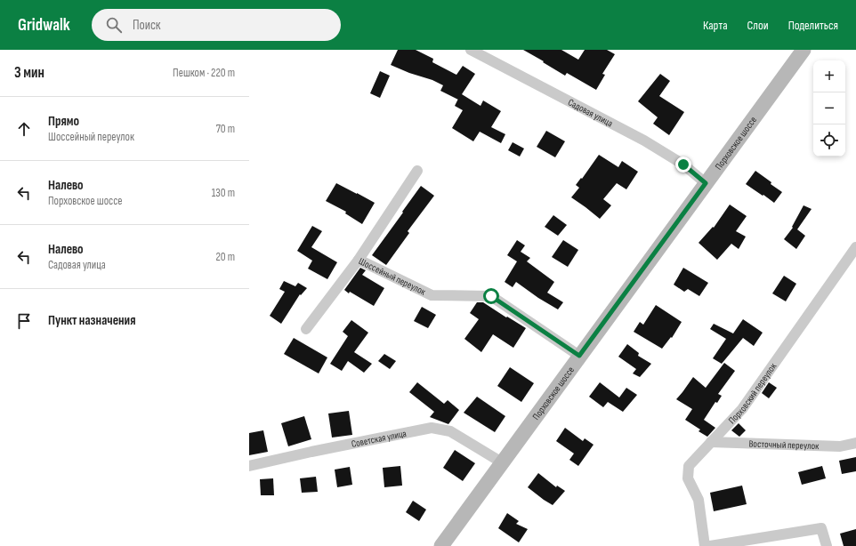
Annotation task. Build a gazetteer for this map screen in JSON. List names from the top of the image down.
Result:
{
  "streets": {
    "main road": ["Порховское шоссе"],
    "street": [
      "Садовая улица",
      "Шоссейный переулок",
      "Порховский переулок",
      "Советская улица",
      "Восточный переулок"
    ]
  },
  "crossings": [
    ["Садовая улица", "Порховское шоссе"],
    ["Порховское шоссе", "Шоссейный переулок"],
    ["Порховское шоссе", "Советская улица"],
    ["Порховский переулок", "Восточный переулок"]
  ],
  "page": {
    "header": "Gridwalk",
    "search": "Поиск",
    "nav": ["Карта", "Слои", "Поделиться"],
    "heading": ["3 мин", "Пешком · 220 m"],
    "map_buttons": ["+", "−"],
    "list": [
      ["Прямо", "Шоссейный переулок", "70 m"],
      ["Налево", "Порховское шоссе", "130 m"],
      ["Налево", "Садовая улица", "20 m"],
      "Пункт назначения"
    ]
  }
}
